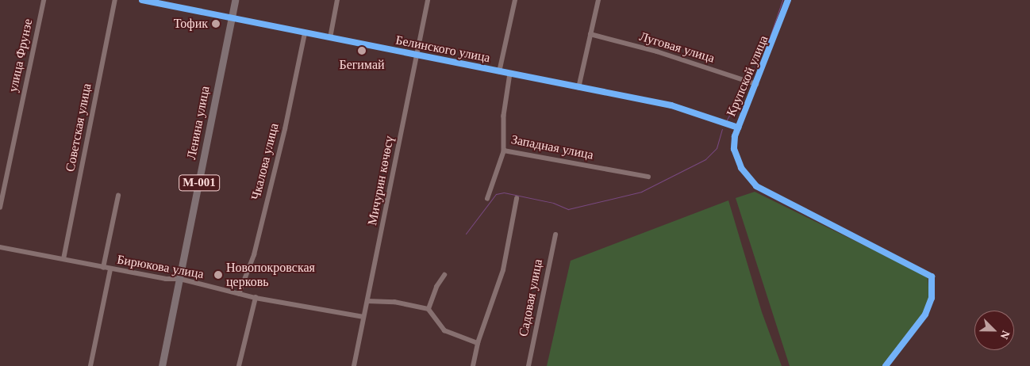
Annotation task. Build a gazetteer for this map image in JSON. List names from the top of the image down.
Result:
{
  "streets": {
    "main road": ["Ленина улица", "М-001"],
    "street": [
      "Луговая улица",
      "Белинского улица",
      "улица Фрунзе",
      "Крупской улица",
      "Советская улица",
      "Западная улица",
      "Чкалова улица",
      "Мичурин көчөсү",
      "Бирюкова улица",
      "Садовая улица"
    ]
  },
  "crossings": [
    ["Луговая улица", "Крупской улица"],
    ["Белинского улица", "Крупской улица"],
    ["Белинского улица", "Ленина улица"],
    ["Белинского улица", "Западная улица"],
    ["Белинского улица", "Чкалова улица"],
    ["Белинского улица", "Мичурин көчөсү"],
    ["Ленина улица", "Бирюкова улица"],
    ["Советская улица", "Бирюкова улица"],
    ["Чкалова улица", "Бирюкова улица"],
    ["Мичурин көчөсү", "Бирюкова улица"]
  ],
  "places": ["Тофик", "Бегимай", "Новопокровская церковь"],
  "north": "bottom right"
}
